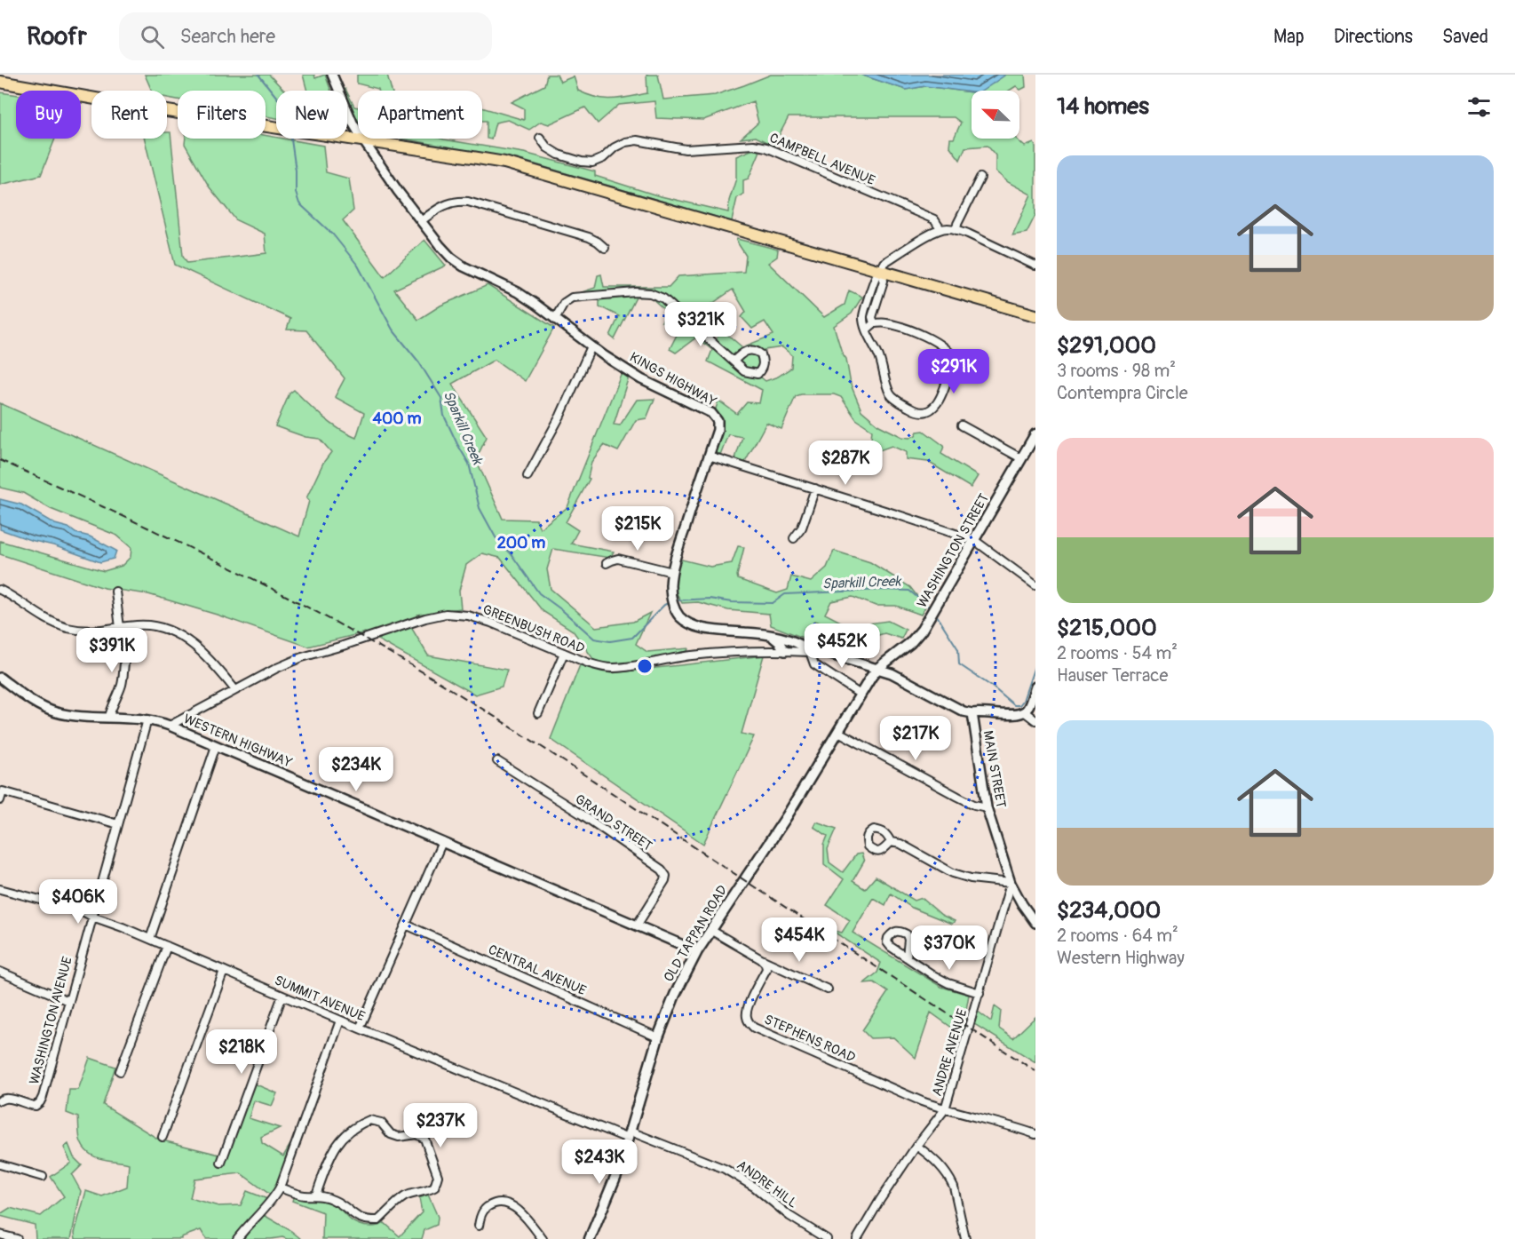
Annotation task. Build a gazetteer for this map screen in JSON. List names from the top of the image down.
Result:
{
  "streets": {
    "main road": ["WASHINGTON STREET", "OLD TAPPAN ROAD"],
    "street": [
      "CAMPBELL AVENUE",
      "KINGS HIGHWAY",
      "GREENBUSH ROAD",
      "WESTERN HIGHWAY",
      "MAIN STREET",
      "GRAND STREET",
      "CENTRAL AVENUE",
      "SUMMIT AVENUE",
      "WASHINGTON AVENUE",
      "STEPHENS ROAD",
      "ANDRE AVENUE",
      "ANDRE HILL"
    ]
  },
  "crossings": [
    ["KINGS HIGHWAY", "WASHINGTON STREET"],
    ["KINGS HIGHWAY", "GREENBUSH ROAD"],
    ["KINGS HIGHWAY", "OLD TAPPAN ROAD"],
    ["WASHINGTON STREET", "OLD TAPPAN ROAD"],
    ["GREENBUSH ROAD", "WESTERN HIGHWAY"],
    ["WESTERN HIGHWAY", "GRAND STREET"],
    ["WESTERN HIGHWAY", "OLD TAPPAN ROAD"],
    ["WESTERN HIGHWAY", "WASHINGTON AVENUE"],
    ["MAIN STREET", "ANDRE AVENUE"],
    ["OLD TAPPAN ROAD", "CENTRAL AVENUE"],
    ["OLD TAPPAN ROAD", "SUMMIT AVENUE"],
    ["OLD TAPPAN ROAD", "ANDRE HILL"],
    ["SUMMIT AVENUE", "WASHINGTON AVENUE"],
    ["SUMMIT AVENUE", "ANDRE HILL"],
    ["STEPHENS ROAD", "ANDRE AVENUE"]
  ],
  "water": ["Sparkill Creek"],
  "north": "top left",
  "page": {
    "header": "Roofr",
    "search": "Search here",
    "nav": ["Map", "Directions", "Saved"],
    "heading": "14 homes",
    "chip": [
      "Buy",
      "Rent",
      "Filters",
      "New",
      "Apartment"
    ],
    "list": [
      {
        "name": "$291,000",
        "note": "3 rooms · 98 m² · Contempra Circle"
      },
      {
        "name": "$215,000",
        "note": "2 rooms · 54 m² · Hauser Terrace"
      },
      {
        "name": "$234,000",
        "note": "2 rooms · 64 m² · Western Highway"
      }
    ],
    "price": [
      "$321K",
      "$291K",
      "$287K",
      "$215K",
      "$452K",
      "$391K",
      "$217K",
      "$234K",
      "$406K",
      "$454K",
      "$370K",
      "$218K",
      "$237K",
      "$243K"
    ]
  },
  "rings": ["400 m", "200 m"]
}
